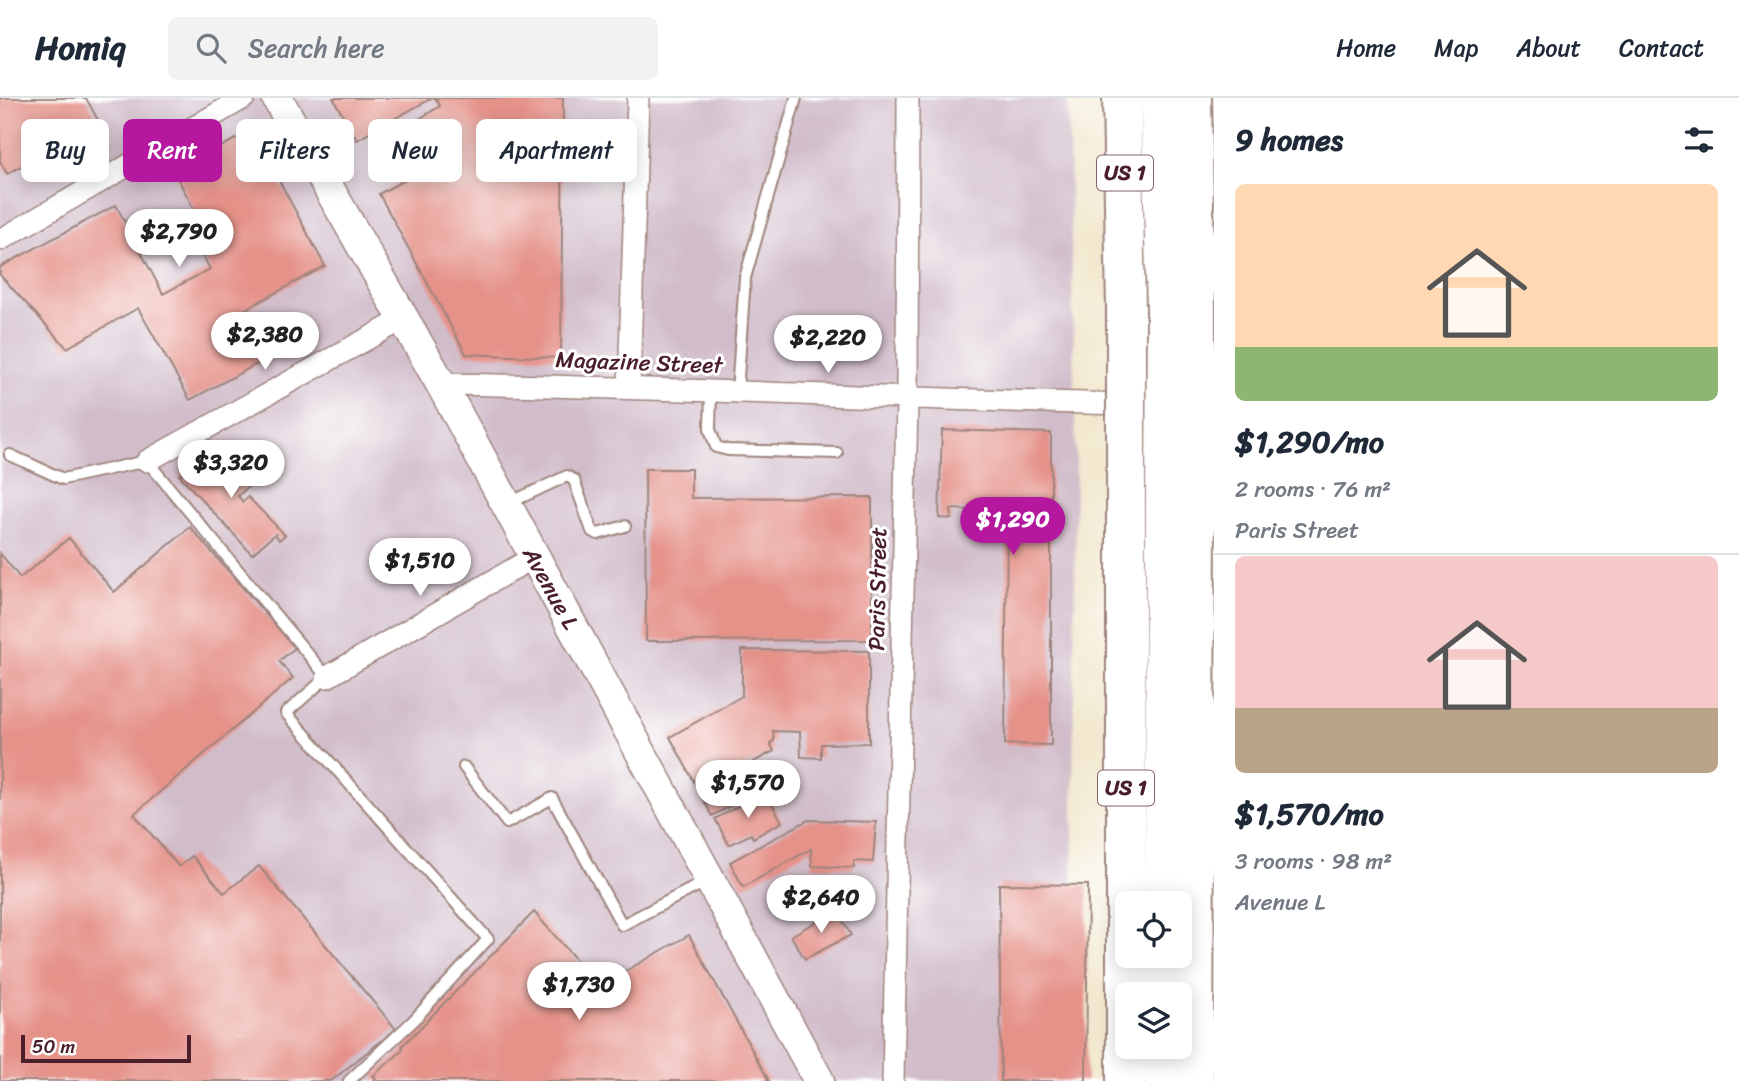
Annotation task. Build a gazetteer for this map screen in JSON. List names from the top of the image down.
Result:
{
  "streets": {
    "highway": ["US 1"],
    "street": ["Magazine Street", "Avenue L", "Paris Street"]
  },
  "crossings": [
    ["Magazine Street", "Avenue L"],
    ["Magazine Street", "Paris Street"]
  ],
  "scale_bar": "50 m",
  "page": {
    "header": "Homiq",
    "search": "Search here",
    "nav": [
      "Home",
      "Map",
      "About",
      "Contact"
    ],
    "heading": "9 homes",
    "chip": [
      "Buy",
      "Rent",
      "Filters",
      "New",
      "Apartment"
    ],
    "list": [
      {
        "name": "$1,290/mo",
        "note": "2 rooms · 76 m² · Paris Street"
      },
      {
        "name": "$1,570/mo",
        "note": "3 rooms · 98 m² · Avenue L"
      }
    ],
    "price": [
      "$2,790",
      "$2,380",
      "$2,220",
      "$3,320",
      "$1,290",
      "$1,510",
      "$1,570",
      "$2,640",
      "$1,730"
    ],
    "scale": "50 m"
  }
}
